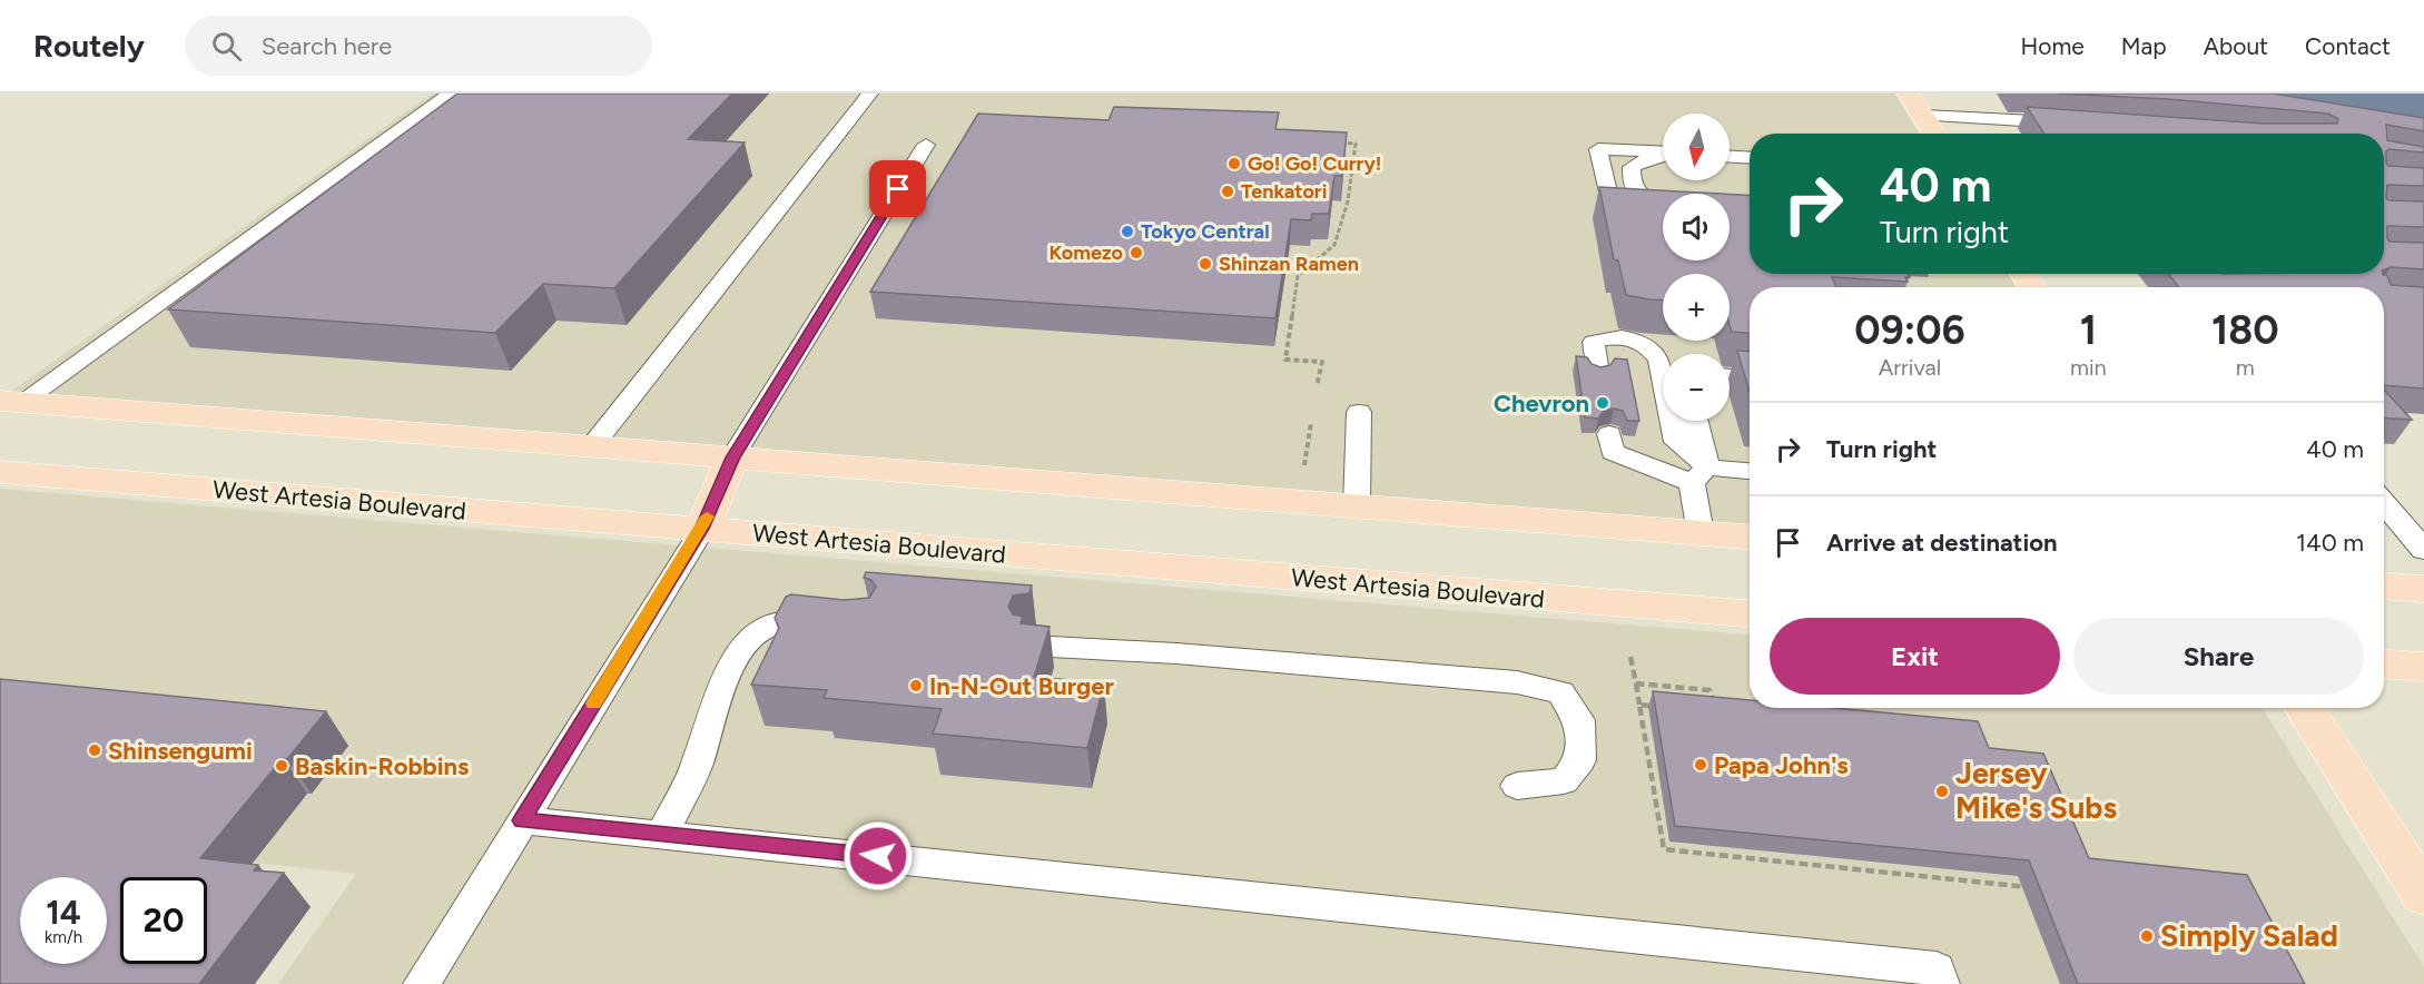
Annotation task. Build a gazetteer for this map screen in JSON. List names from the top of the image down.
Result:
{
  "streets": {
    "main road": ["West Artesia Boulevard"]
  },
  "places": [
    "Go! Go! Curry!",
    "Tenkatori",
    "Tokyo Central",
    "Komezo",
    "Shinzan Ramen",
    "Chevron",
    "In-N-Out Burger",
    "Shinsengumi",
    "Papa John's",
    "Baskin-Robbins",
    "Jersey Mike's Subs",
    "Simply Salad"
  ],
  "north": "bottom",
  "page": {
    "header": "Routely",
    "search": "Search here",
    "nav": [
      "Home",
      "Map",
      "About",
      "Contact"
    ],
    "map_buttons": ["+", "−"],
    "turn": ["40 m", "Turn right"],
    "eta": [
      "09:06",
      "Arrival",
      "1",
      "min",
      "180",
      "m"
    ],
    "list": [
      {
        "name": "Turn right",
        "value": "40 m"
      },
      {
        "name": "Arrive at destination",
        "value": "140 m"
      }
    ],
    "buttons": ["Exit", "Share"],
    "speed": "14 km/h",
    "limit": "20"
  }
}
